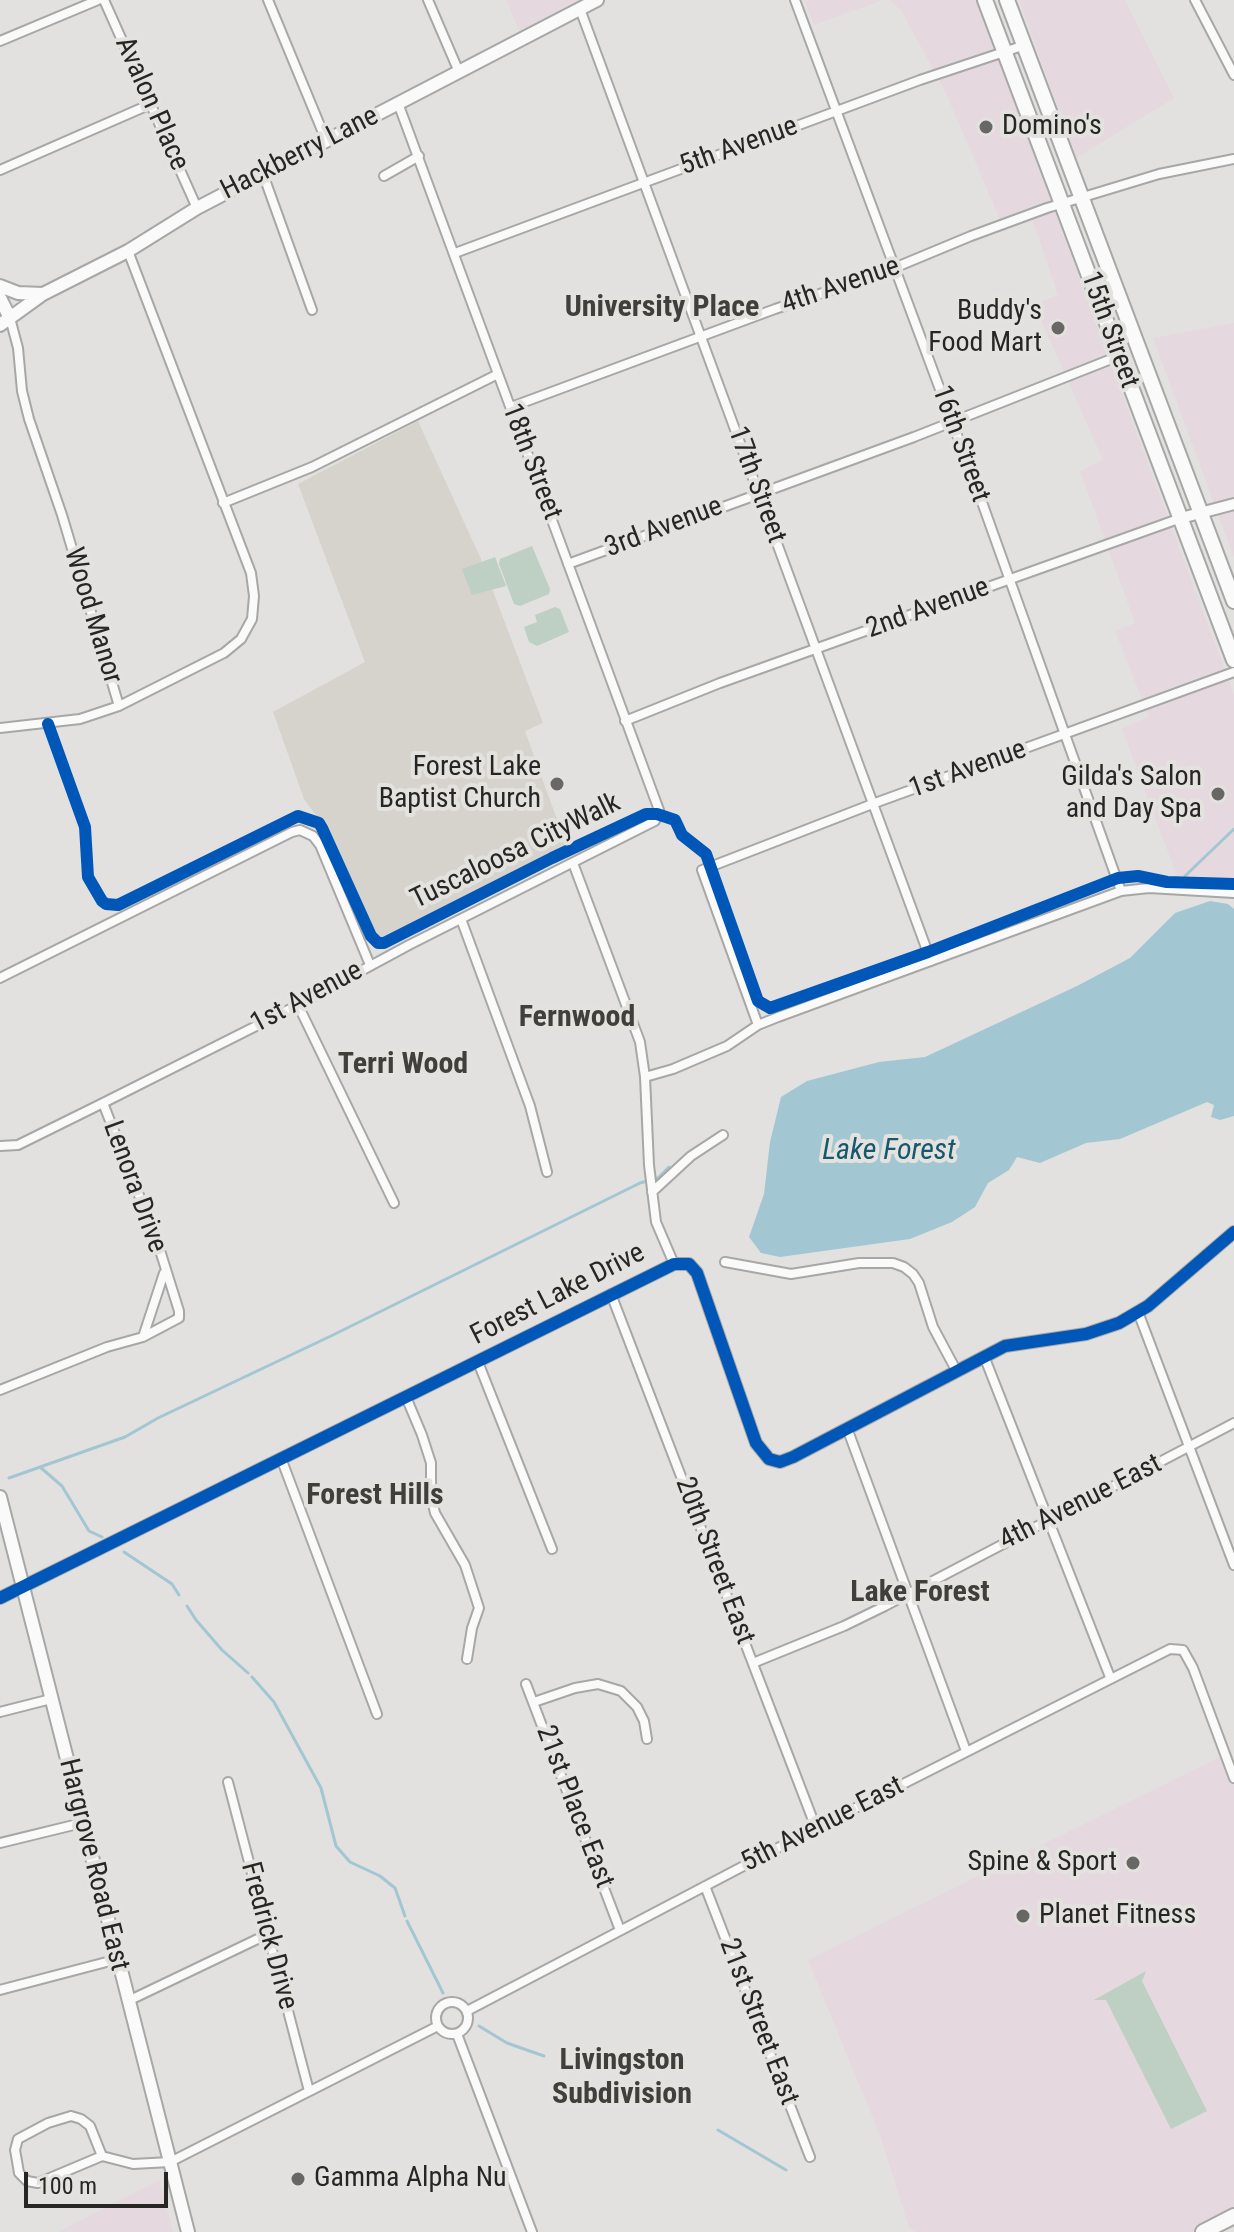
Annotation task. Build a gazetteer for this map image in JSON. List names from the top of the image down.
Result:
{
  "streets": {
    "main road": ["Hackberry Lane", "15th Street", "Hargrove Road East"],
    "street": [
      "Avalon Place",
      "5th Avenue",
      "4th Avenue",
      "16th Street",
      "18th Street",
      "17th Street",
      "3rd Avenue",
      "2nd Avenue",
      "Wood Manor",
      "1st Avenue",
      "Lenora Drive",
      "Forest Lake Drive",
      "4th Avenue East",
      "20th Street East",
      "21st Place East",
      "5th Avenue East",
      "Fredrick Drive",
      "21st Street East"
    ],
    "cycle path": ["Tuscaloosa CityWalk"]
  },
  "crossings": [
    ["Avalon Place", "Hackberry Lane"],
    ["5th Avenue", "15th Street"],
    ["5th Avenue", "16th Street"],
    ["5th Avenue", "18th Street"],
    ["5th Avenue", "17th Street"],
    ["Hackberry Lane", "18th Street"],
    ["Hackberry Lane", "17th Street"],
    ["Hackberry Lane", "Wood Manor"],
    ["4th Avenue", "15th Street"],
    ["4th Avenue", "16th Street"],
    ["4th Avenue", "18th Street"],
    ["4th Avenue", "17th Street"],
    ["15th Street", "3rd Avenue"],
    ["15th Street", "2nd Avenue"],
    ["16th Street", "3rd Avenue"],
    ["16th Street", "2nd Avenue"],
    ["16th Street", "1st Avenue"],
    ["18th Street", "3rd Avenue"],
    ["18th Street", "2nd Avenue"],
    ["18th Street", "1st Avenue"],
    ["17th Street", "3rd Avenue"],
    ["17th Street", "2nd Avenue"],
    ["17th Street", "1st Avenue"],
    ["1st Avenue", "Lenora Drive"],
    ["Forest Lake Drive", "20th Street East"],
    ["Forest Lake Drive", "Hargrove Road East"],
    ["4th Avenue East", "20th Street East"],
    ["20th Street East", "5th Avenue East"],
    ["21st Place East", "5th Avenue East"],
    ["5th Avenue East", "21st Street East"]
  ],
  "districts": [
    "University Place",
    "Fernwood",
    "Terri Wood",
    "Forest Hills",
    "Lake Forest",
    "Livingston Subdivision"
  ],
  "water": ["Lake Forest"],
  "places": [
    "Domino's",
    "Buddy's Food Mart",
    "Forest Lake Baptist Church",
    "Gilda's Salon and Day Spa",
    "Spine & Sport",
    "Planet Fitness",
    "Gamma Alpha Nu"
  ],
  "scale_bar": "100 m"
}
